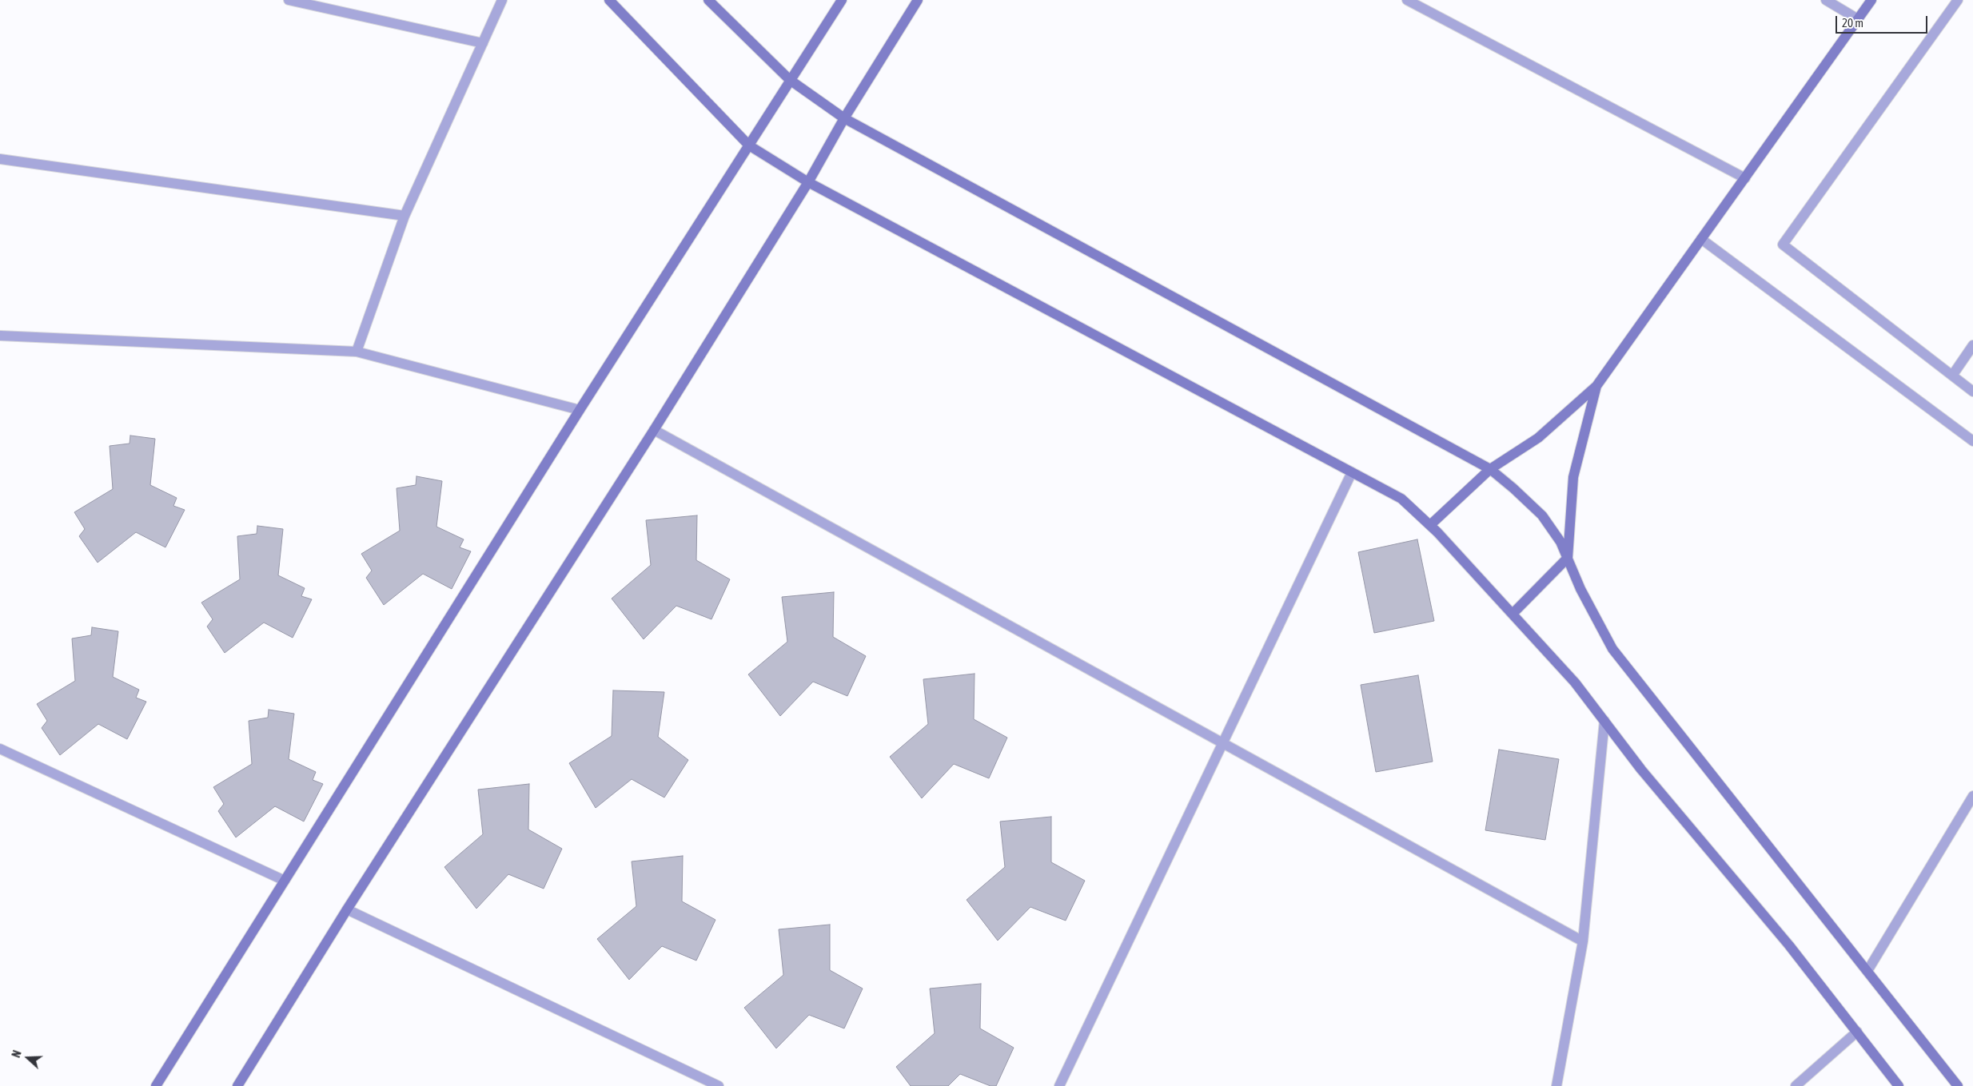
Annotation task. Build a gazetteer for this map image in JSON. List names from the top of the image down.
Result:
{
  "scale_bar": "20 m",
  "north": "left"
}
